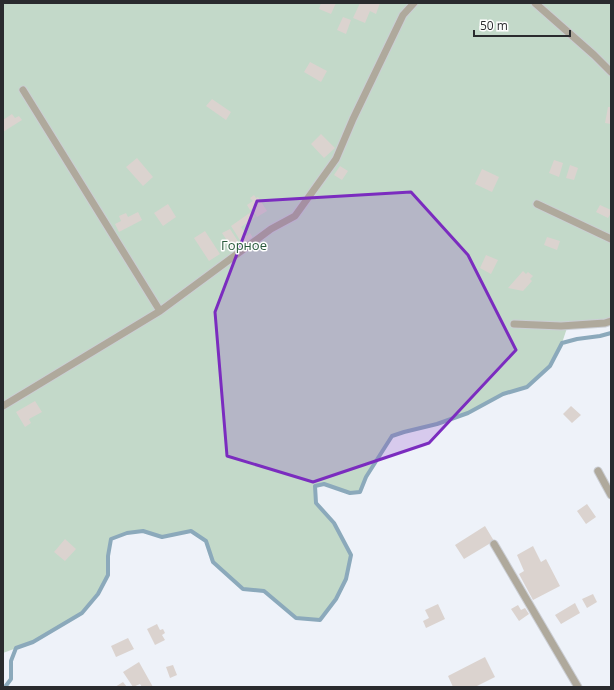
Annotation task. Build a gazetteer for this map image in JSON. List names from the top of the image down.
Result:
{
  "parks": ["Горное"],
  "scale_bar": "50 m"
}
